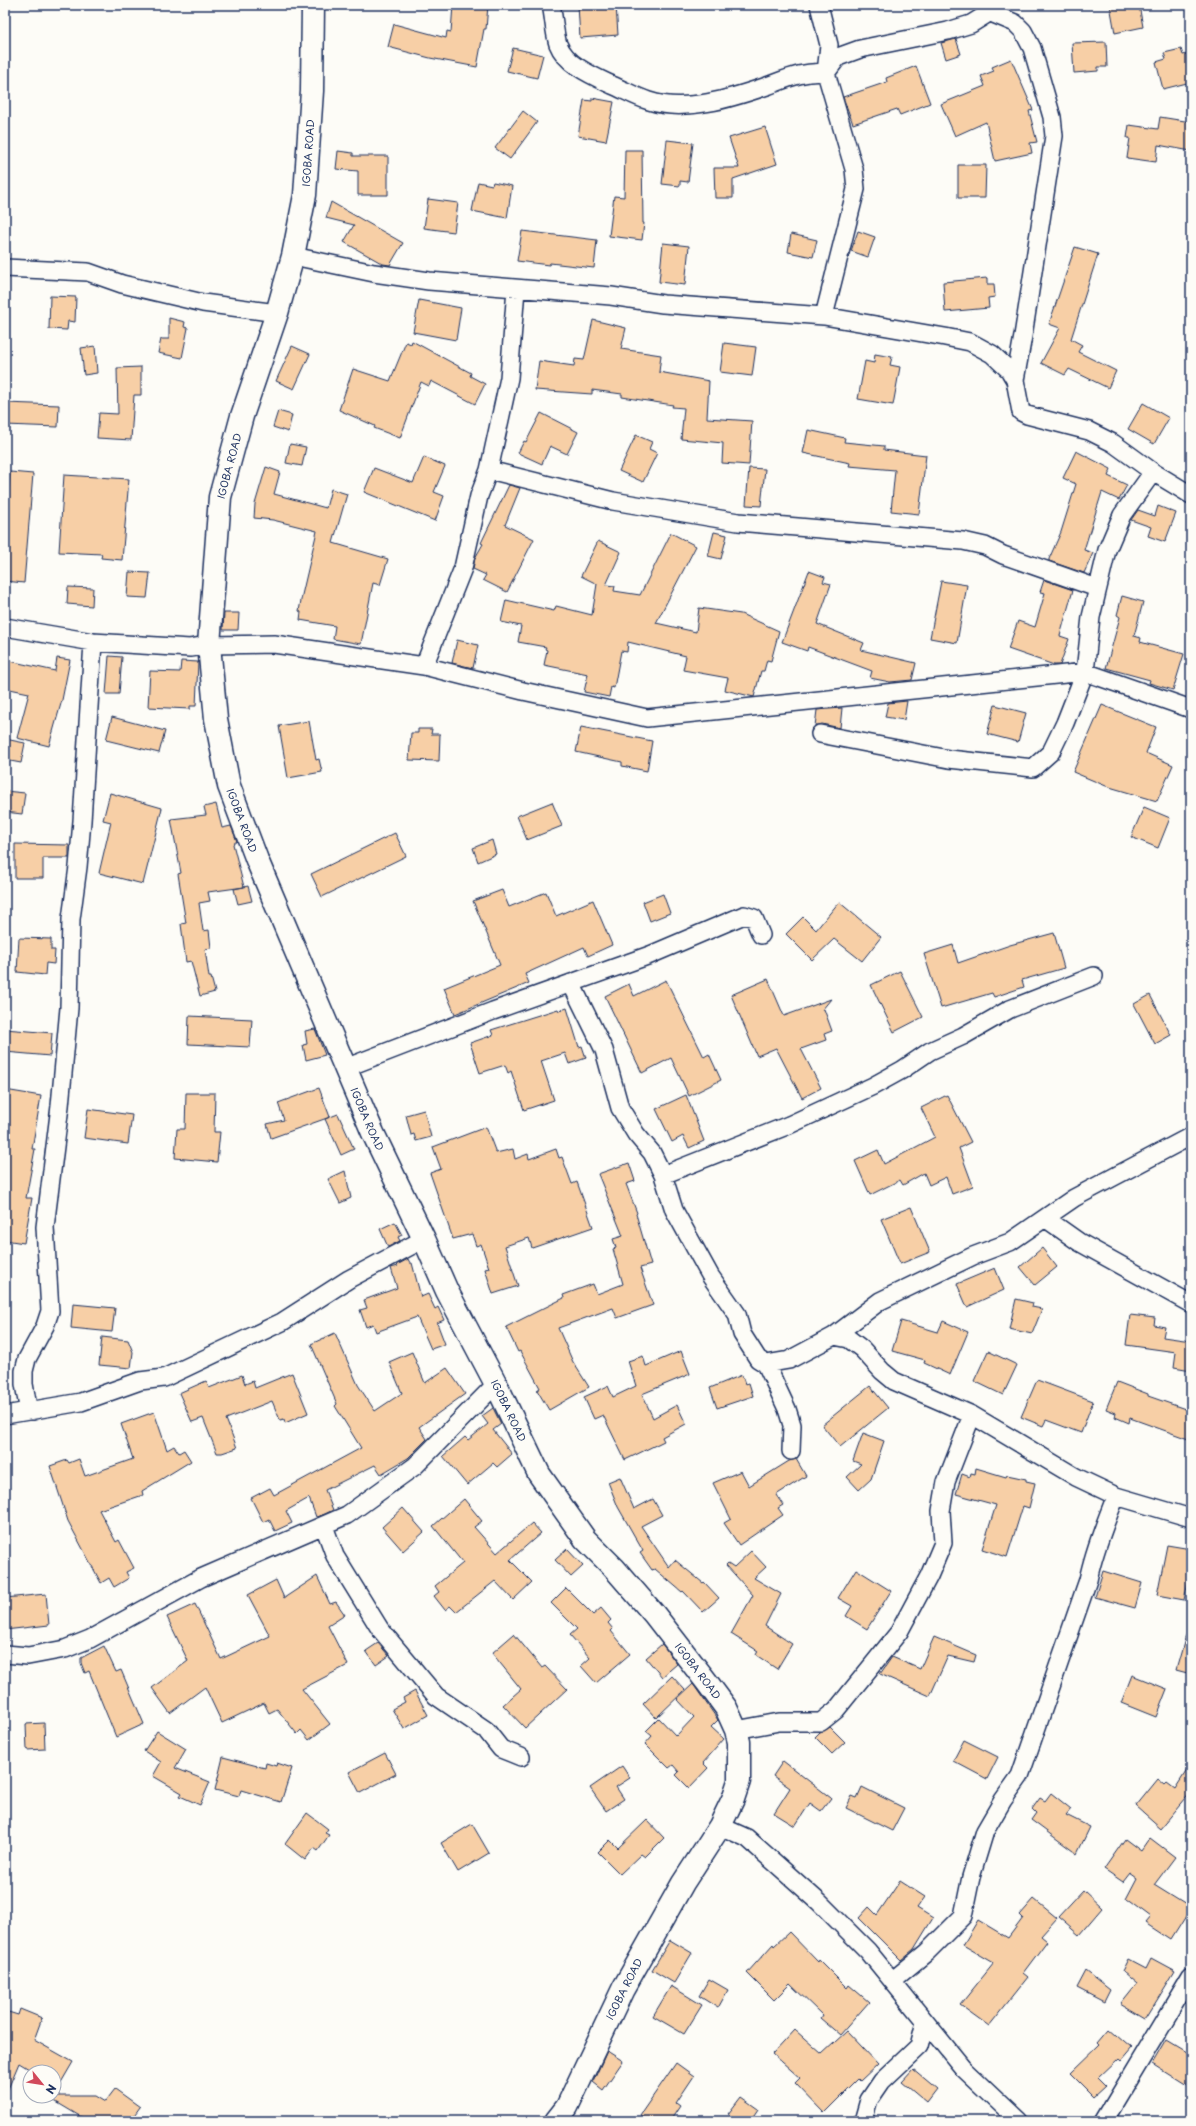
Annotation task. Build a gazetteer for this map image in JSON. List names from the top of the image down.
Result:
{
  "streets": {
    "street": ["IGOBA ROAD"]
  },
  "north": "bottom right"
}
